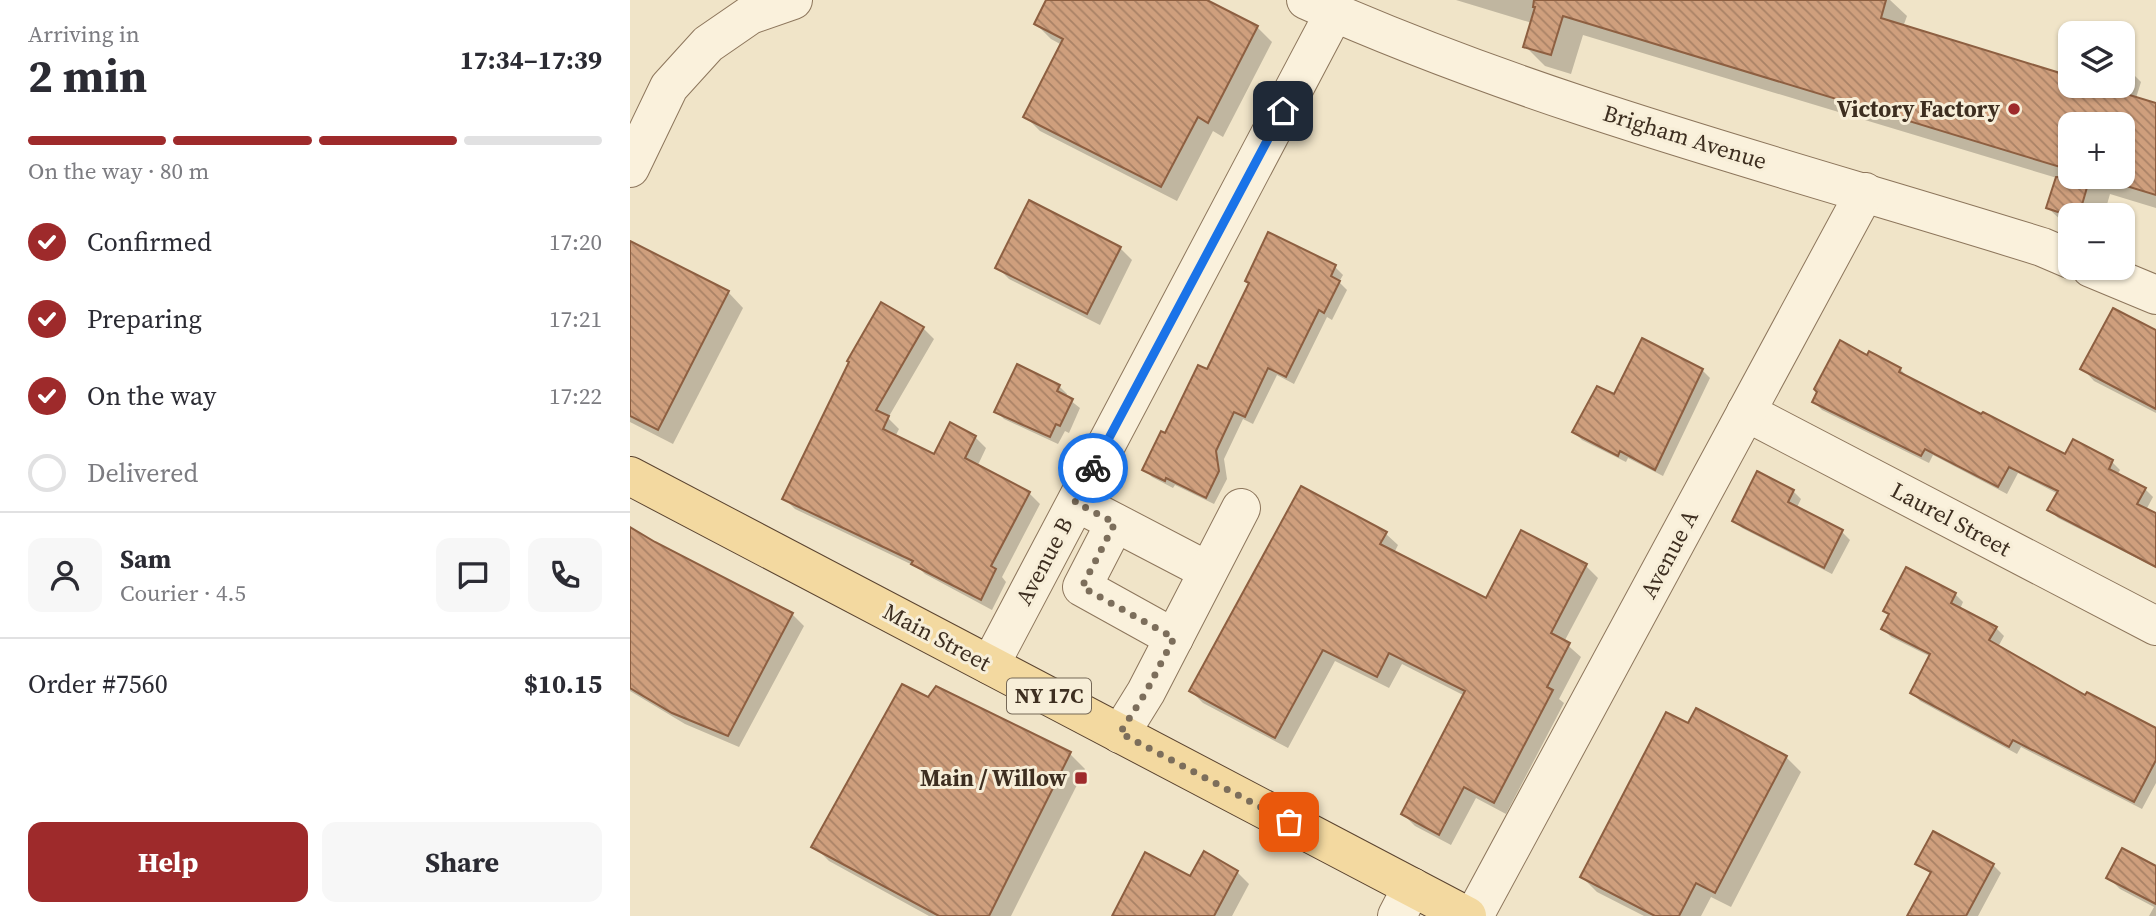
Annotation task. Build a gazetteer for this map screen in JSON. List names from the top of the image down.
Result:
{
  "streets": {
    "main road": ["Main Street", "NY 17C"],
    "street": [
      "Brigham Avenue",
      "Laurel Street",
      "Avenue A",
      "Avenue B"
    ]
  },
  "crossings": [
    ["Brigham Avenue", "Avenue A"],
    ["Brigham Avenue", "Avenue B"],
    ["Laurel Street", "Avenue A"],
    ["Avenue B", "Main Street"]
  ],
  "places": {
    "other": ["Victory Factory"],
    "transit": ["Main / Willow"]
  },
  "page": {
    "heading": ["2 min", "Arriving in", "17:34–17:39"],
    "panel": [
      "Sam",
      "Courier · 4.5",
      "Order #7560",
      "$10.15"
    ],
    "map_buttons": ["+", "−"],
    "bar": "On the way · 80 m",
    "list": [
      ["Confirmed", "17:20"],
      ["Preparing", "17:21"],
      ["On the way", "17:22"],
      "Delivered"
    ],
    "buttons": ["Help", "Share"]
  }
}
